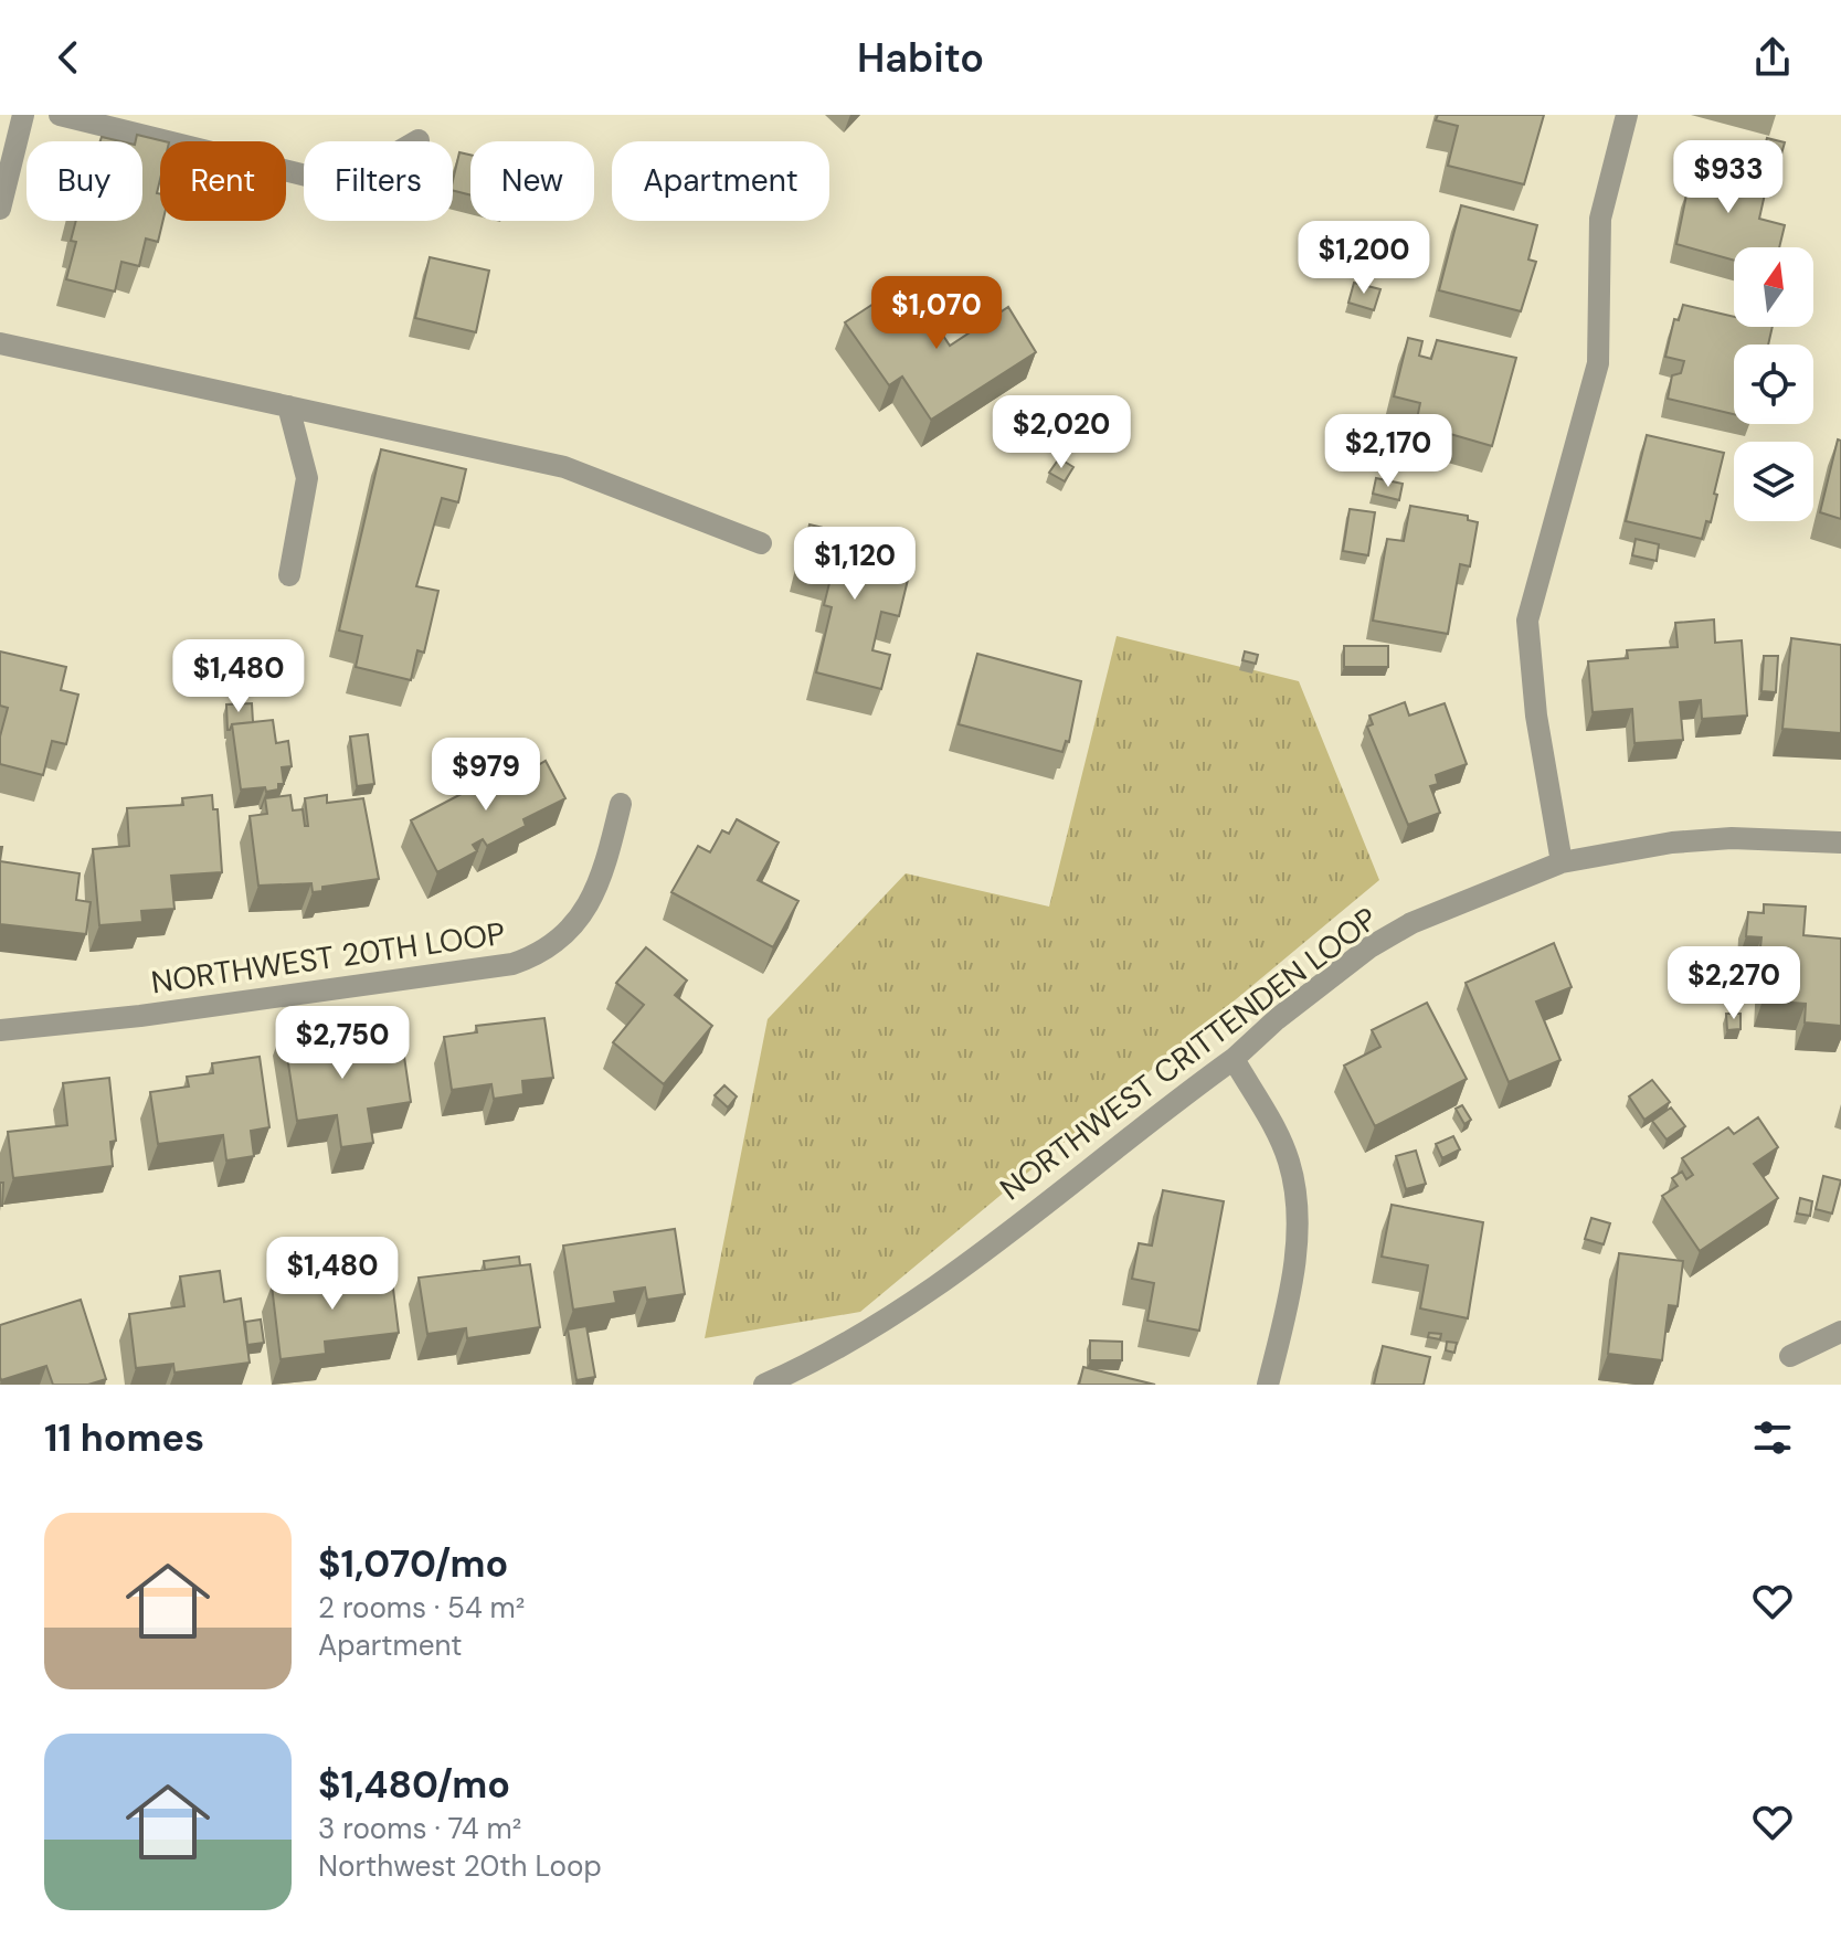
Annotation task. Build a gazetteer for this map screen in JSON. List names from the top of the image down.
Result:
{
  "streets": {
    "street": ["NORTHWEST 20TH LOOP", "NORTHWEST CRITTENDEN LOOP"]
  },
  "north": "top",
  "page": {
    "header": "Habito",
    "price": [
      "$933",
      "$1,200",
      "$1,070",
      "$2,020",
      "$2,170",
      "$1,120",
      "$1,480",
      "$979",
      "$2,270",
      "$2,750",
      "$1,480"
    ],
    "chip": [
      "Buy",
      "Rent",
      "Filters",
      "New",
      "Apartment"
    ],
    "heading": "11 homes",
    "list": [
      {
        "name": "$1,070/mo",
        "note": "2 rooms · 54 m² · Apartment"
      },
      {
        "name": "$1,480/mo",
        "note": "3 rooms · 74 m² · Northwest 20th Loop"
      }
    ]
  }
}
